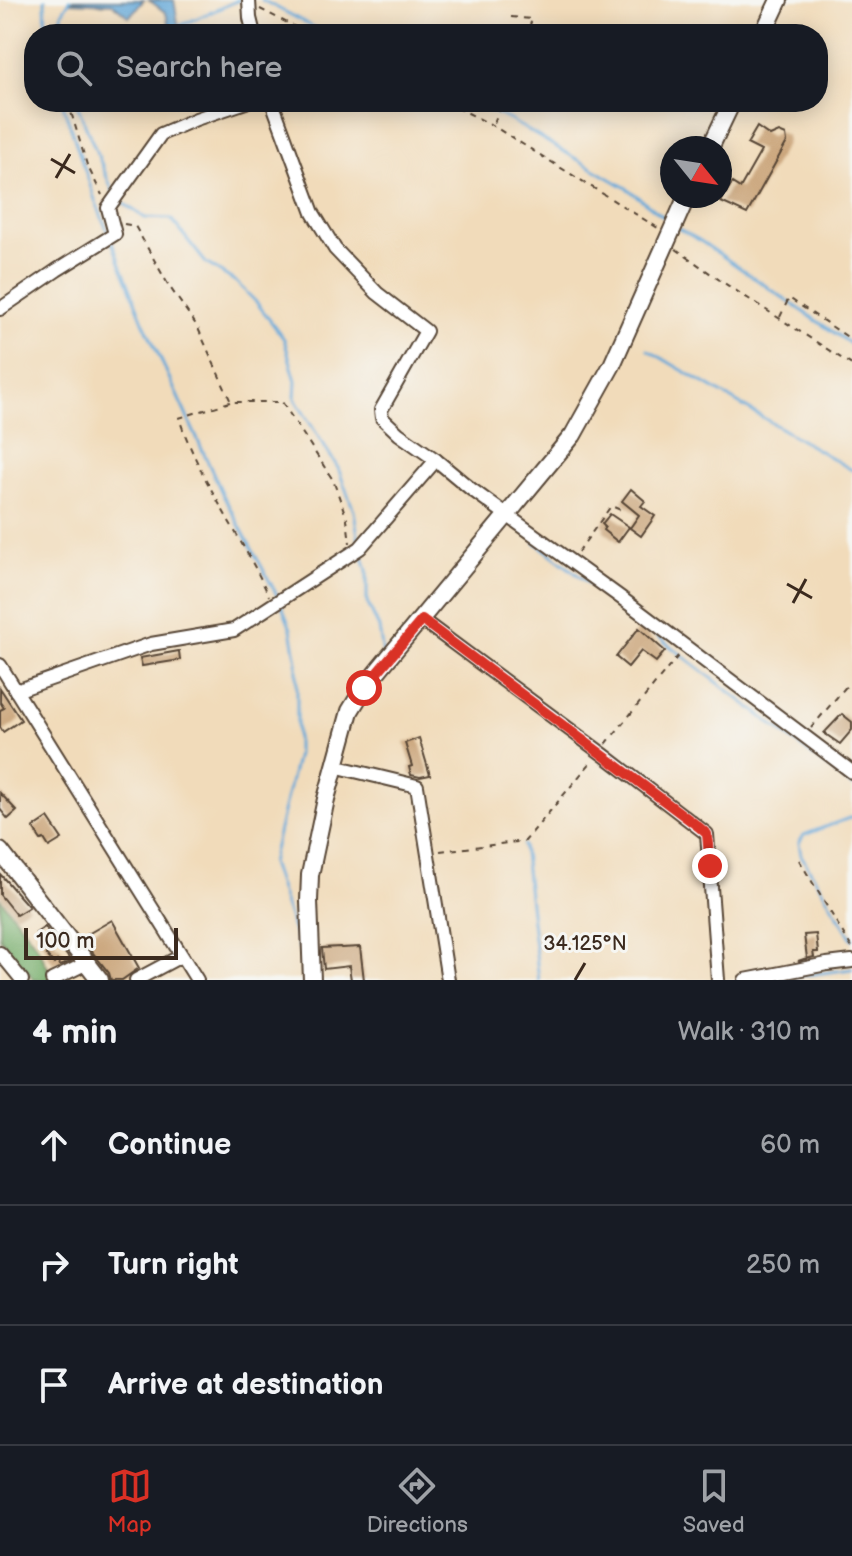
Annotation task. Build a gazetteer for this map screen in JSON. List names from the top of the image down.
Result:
{
  "scale_bar": "100 m",
  "north": "bottom right",
  "page": {
    "search": "Search here",
    "scale": "100 m",
    "heading": ["4 min", "Walk · 310 m"],
    "list": [
      ["Continue", "60 m"],
      ["Turn right", "250 m"],
      "Arrive at destination"
    ],
    "nav": ["Map", "Directions", "Saved"]
  },
  "coordinates": ["34.125°N"]
}
